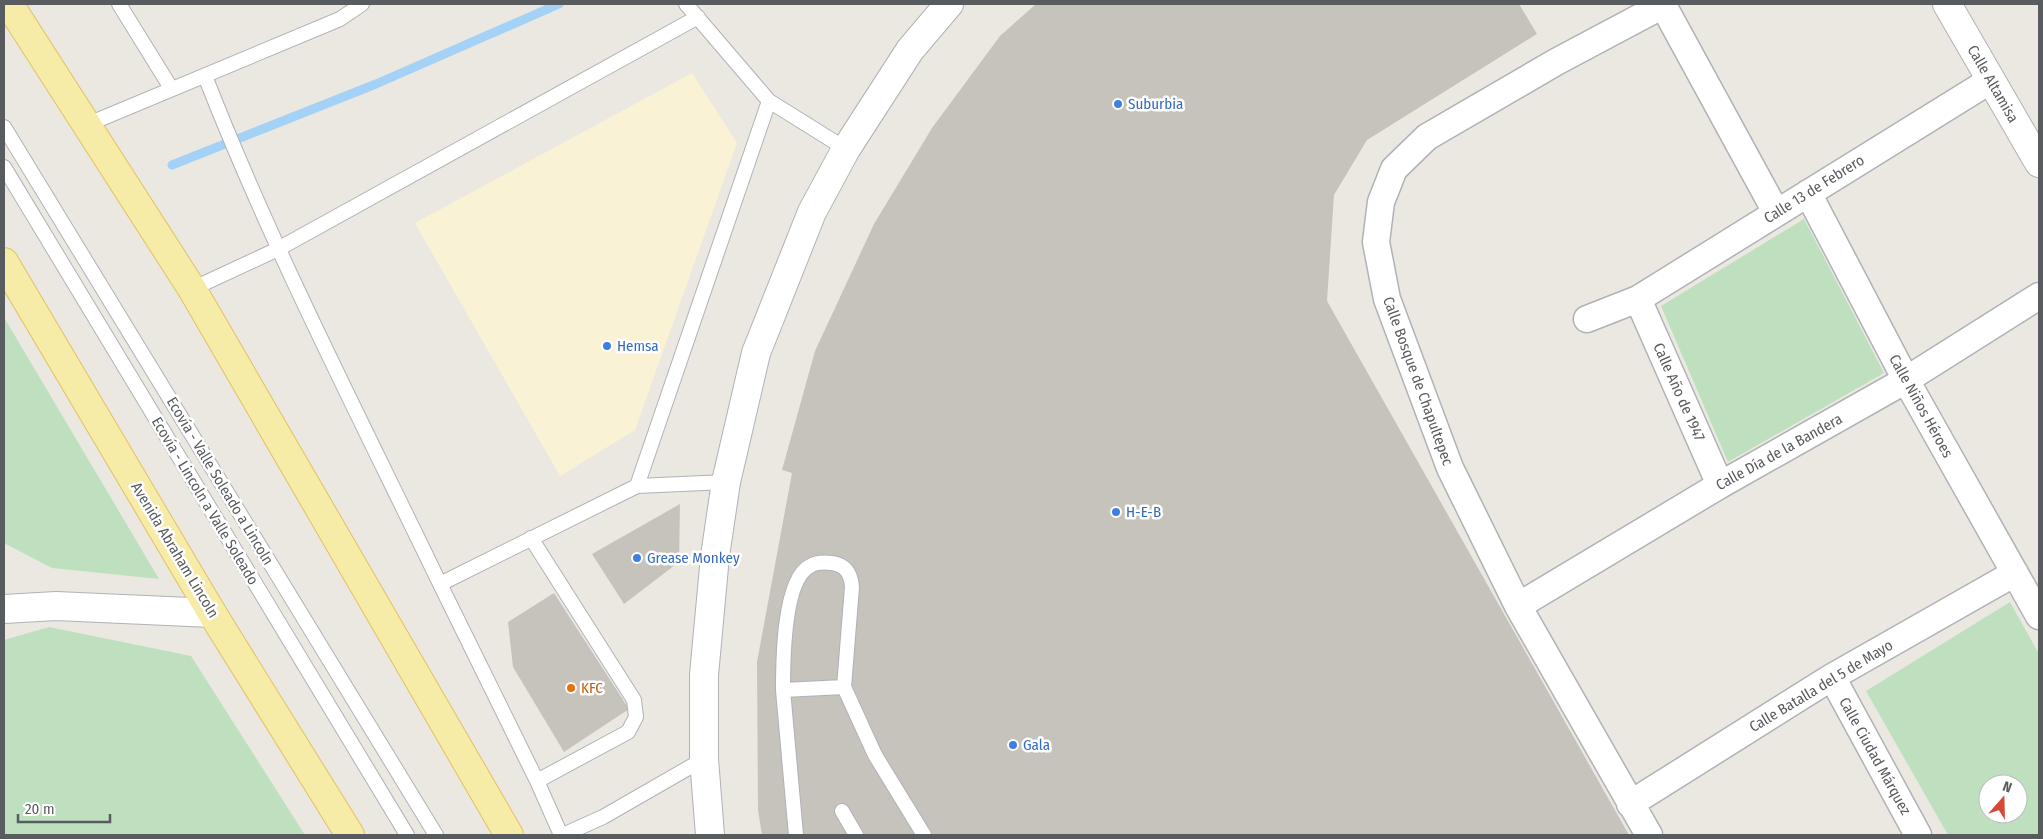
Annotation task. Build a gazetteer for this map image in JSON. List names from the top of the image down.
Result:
{
  "streets": {
    "main road": ["Calle Altamisa", "Avenida Abraham Lincoln"],
    "street": [
      "Calle 13 de Febrero",
      "Calle Bosque de Chapultepec",
      "Calle Año de 1947",
      "Calle Niños Héroes",
      "Calle Día de la Bandera",
      "Calle Batalla del 5 de Mayo",
      "Calle Ciudad Márquez"
    ],
    "lane": ["Ecovía - Valle Soleado a Lincoln", "Ecovía - Lincoln a Valle Soleado"]
  },
  "crossings": [
    ["Calle Altamisa", "Calle 13 de Febrero"],
    ["Calle 13 de Febrero", "Calle Año de 1947"],
    ["Calle 13 de Febrero", "Calle Niños Héroes"],
    ["Calle Bosque de Chapultepec", "Calle Día de la Bandera"],
    ["Calle Bosque de Chapultepec", "Calle Batalla del 5 de Mayo"],
    ["Calle Año de 1947", "Calle Día de la Bandera"],
    ["Calle Niños Héroes", "Calle Día de la Bandera"],
    ["Calle Niños Héroes", "Calle Batalla del 5 de Mayo"],
    ["Calle Batalla del 5 de Mayo", "Calle Ciudad Márquez"]
  ],
  "places": [
    "Suburbia",
    "Hemsa",
    "H-E-B",
    "Grease Monkey",
    "KFC",
    "Gala"
  ],
  "scale_bar": "20 m",
  "north": "top"
}
